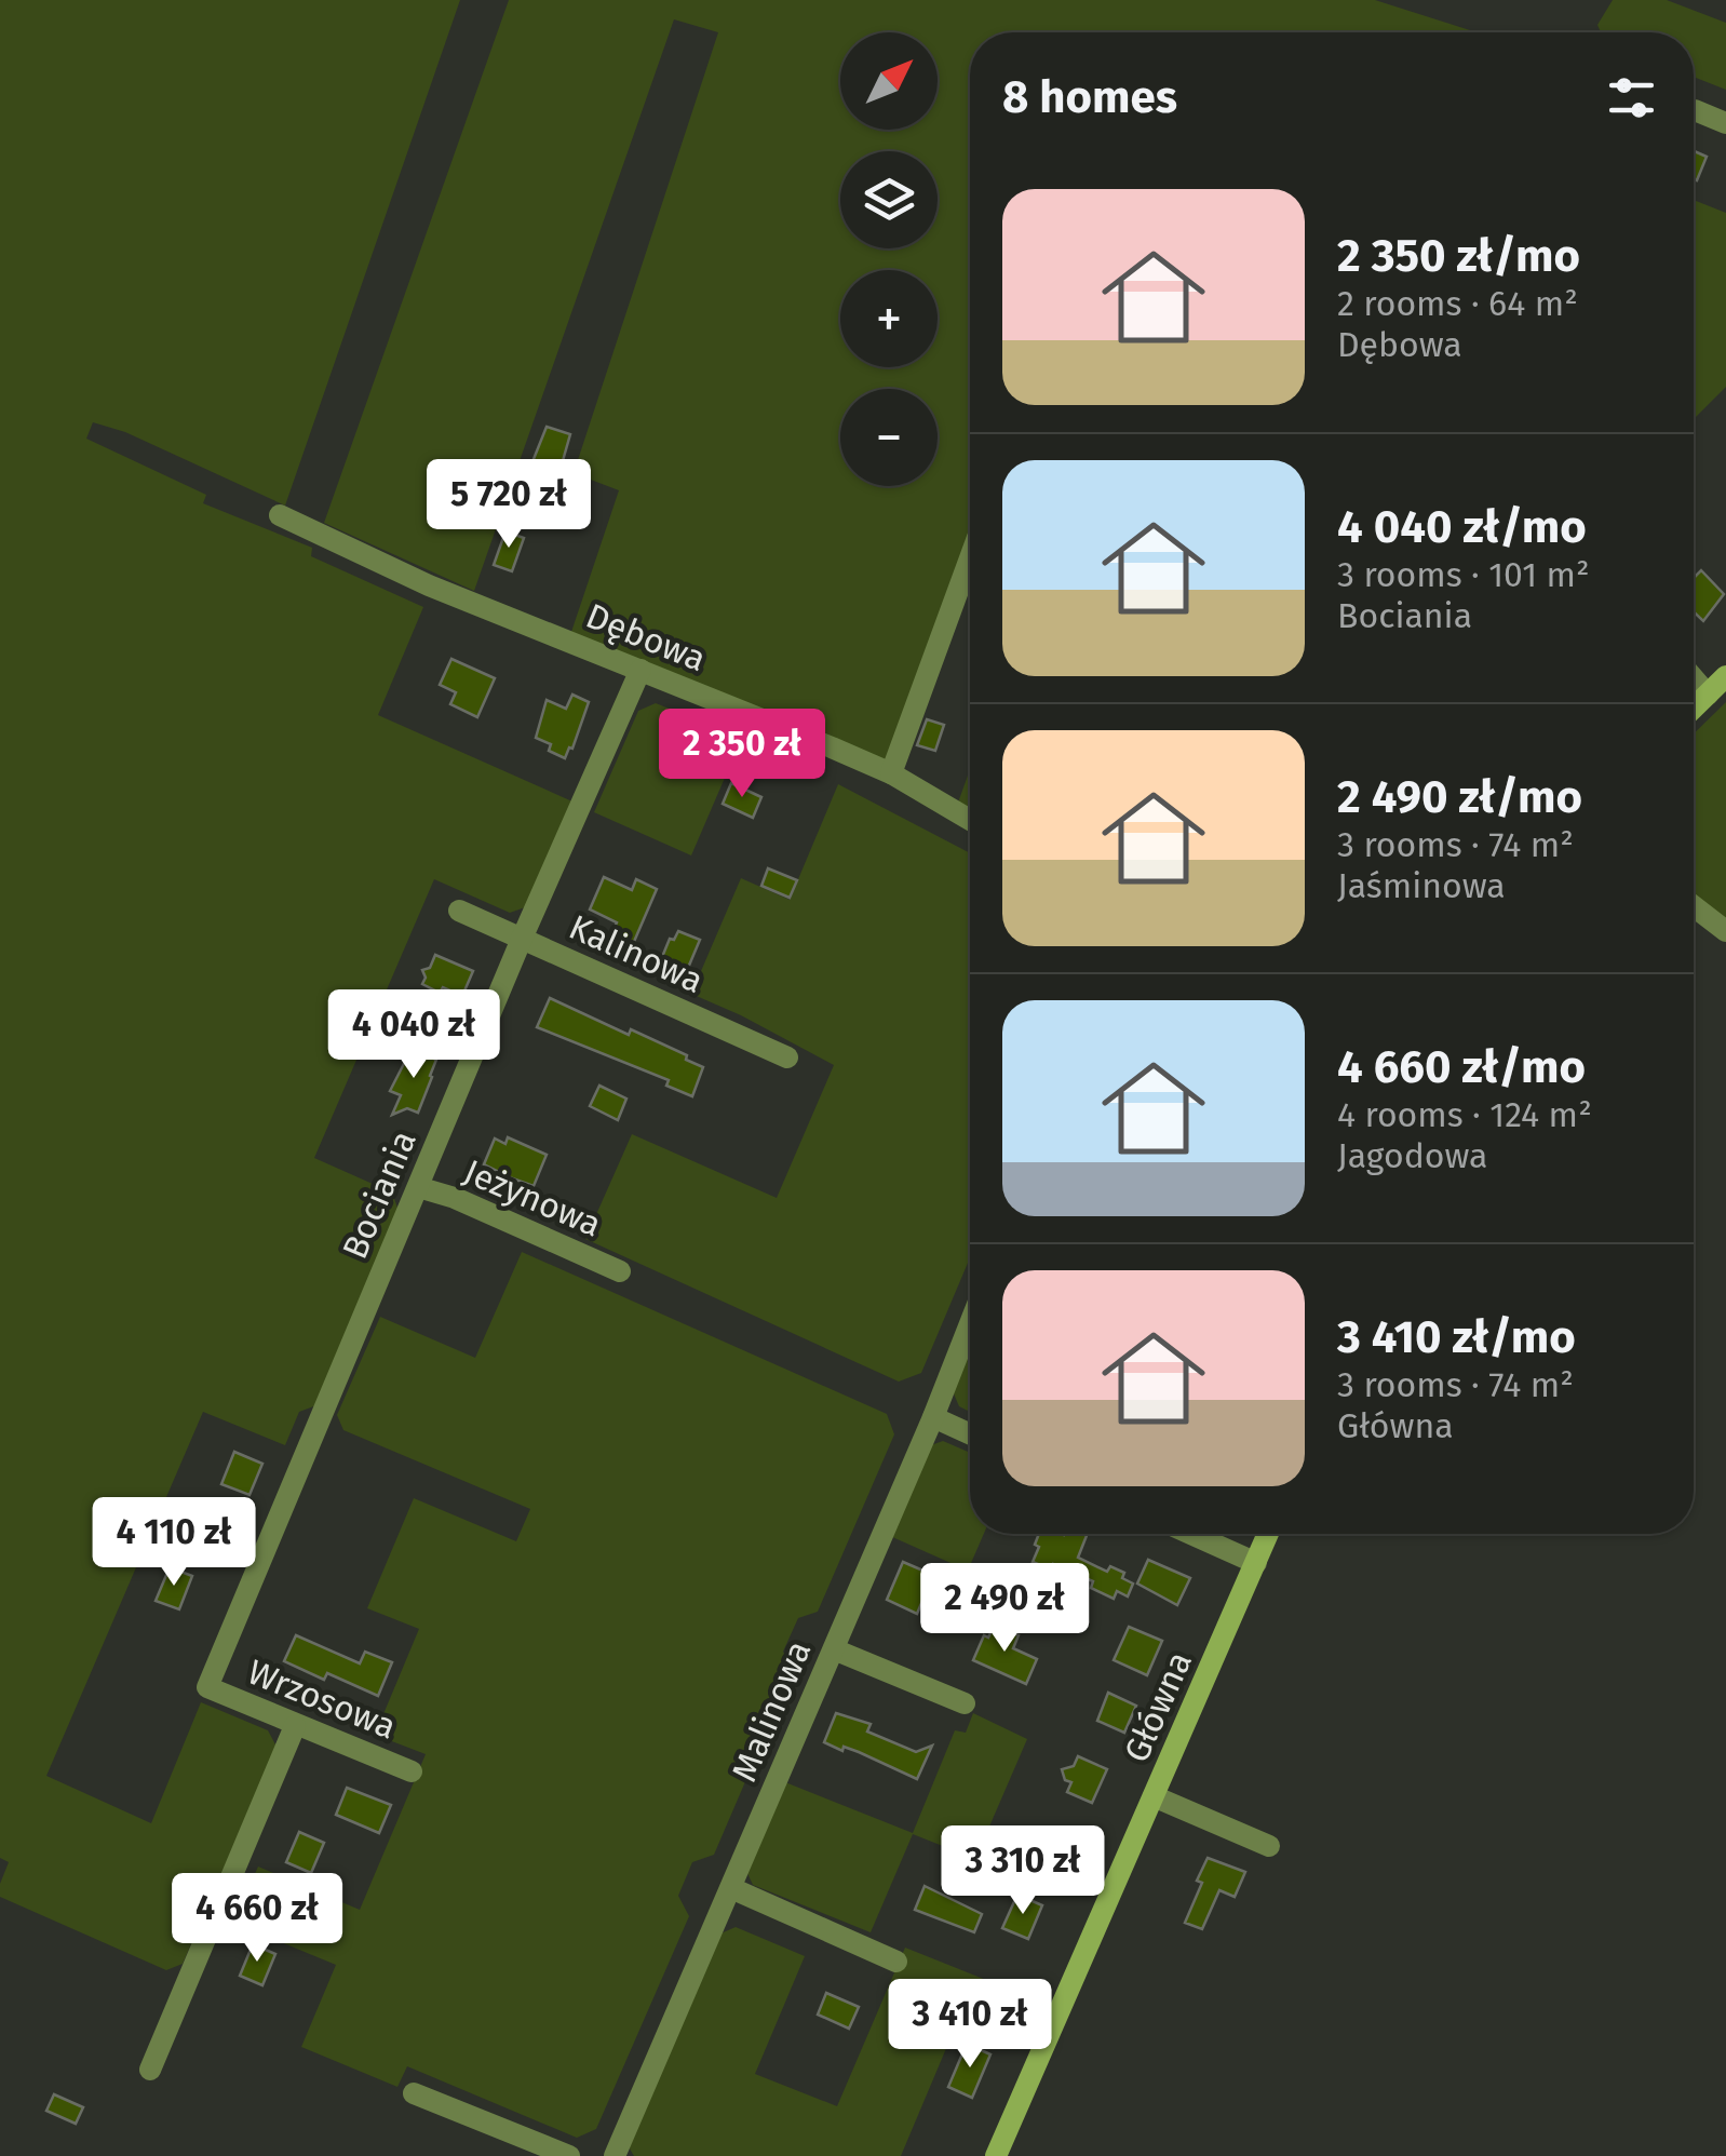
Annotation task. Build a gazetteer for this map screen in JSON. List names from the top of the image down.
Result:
{
  "streets": {
    "street": [
      "Dębowa",
      "Kalinowa",
      "Bociania",
      "Jeżynowa",
      "Wrzosowa",
      "Główna",
      "Malinowa"
    ]
  },
  "crossings": [
    ["Dębowa", "Bociania"],
    ["Kalinowa", "Bociania"],
    ["Bociania", "Jeżynowa"],
    ["Bociania", "Wrzosowa"]
  ],
  "north": "top right",
  "page": {
    "map_buttons": ["+", "−"],
    "heading": "8 homes",
    "list": [
      {
        "name": "2 350 zł/mo",
        "note": "2 rooms · 64 m² · Dębowa"
      },
      {
        "name": "4 040 zł/mo",
        "note": "3 rooms · 101 m² · Bociania"
      },
      {
        "name": "2 490 zł/mo",
        "note": "3 rooms · 74 m² · Jaśminowa"
      },
      {
        "name": "4 660 zł/mo",
        "note": "4 rooms · 124 m² · Jagodowa"
      },
      {
        "name": "3 410 zł/mo",
        "note": "3 rooms · 74 m² · Główna"
      }
    ],
    "price": [
      "5 720 zł",
      "2 350 zł",
      "4 040 zł",
      "4 110 zł",
      "2 490 zł",
      "3 310 zł",
      "4 660 zł",
      "3 410 zł"
    ]
  }
}
